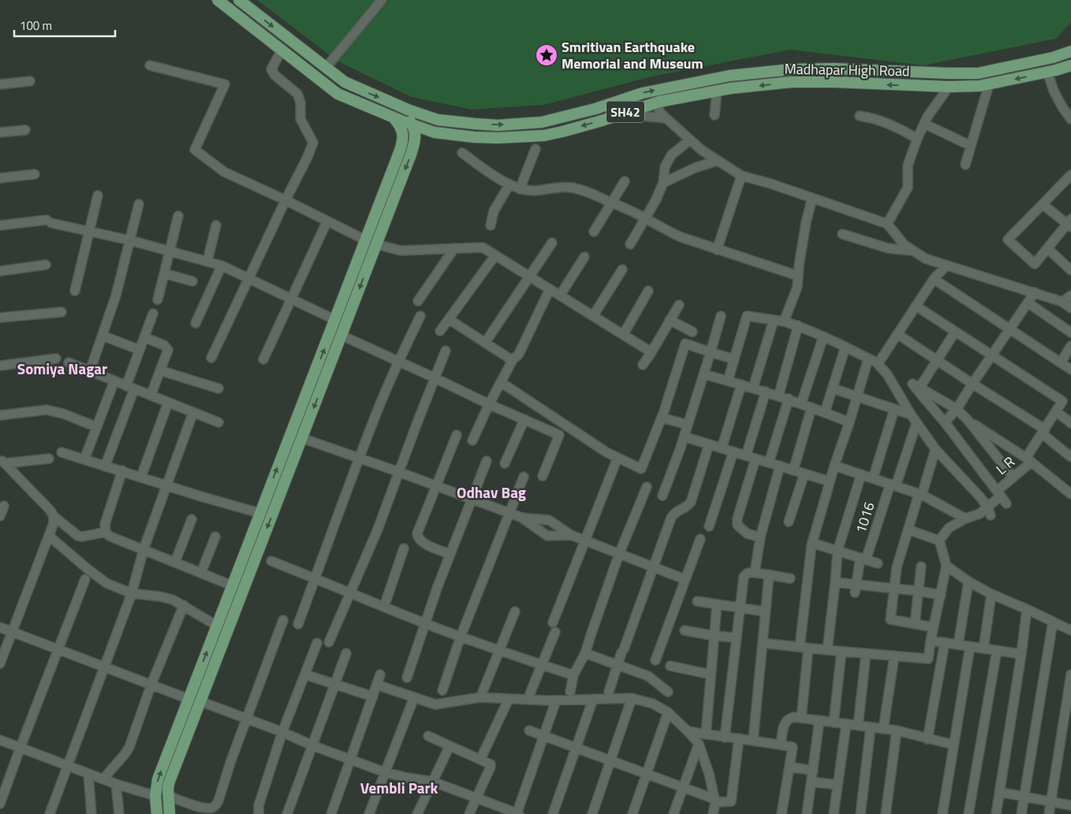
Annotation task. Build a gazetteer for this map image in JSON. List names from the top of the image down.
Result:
{
  "streets": {
    "main road": ["Madhapar High Road", "SH42"],
    "street": ["L R", "1016"]
  },
  "districts": ["Somiya Nagar", "Odhav Bag", "Vembli Park"],
  "places": {
    "place": ["Smritivan Earthquake Memorial and Museum"]
  },
  "scale_bar": "100 m"
}
